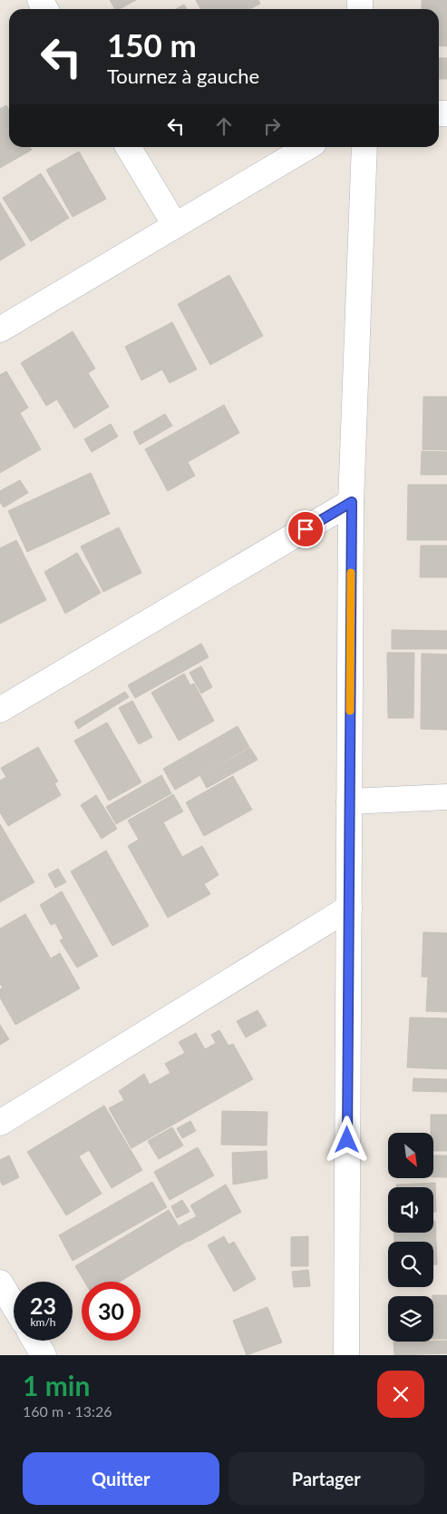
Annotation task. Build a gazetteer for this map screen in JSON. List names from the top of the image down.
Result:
{
  "north": "bottom right",
  "page": {
    "turn": ["150 m", "Tournez à gauche"],
    "speed": "23 km/h",
    "limit": "30",
    "heading": ["1 min", "160 m · 13:26"],
    "buttons": ["Quitter", "Partager"]
  }
}
